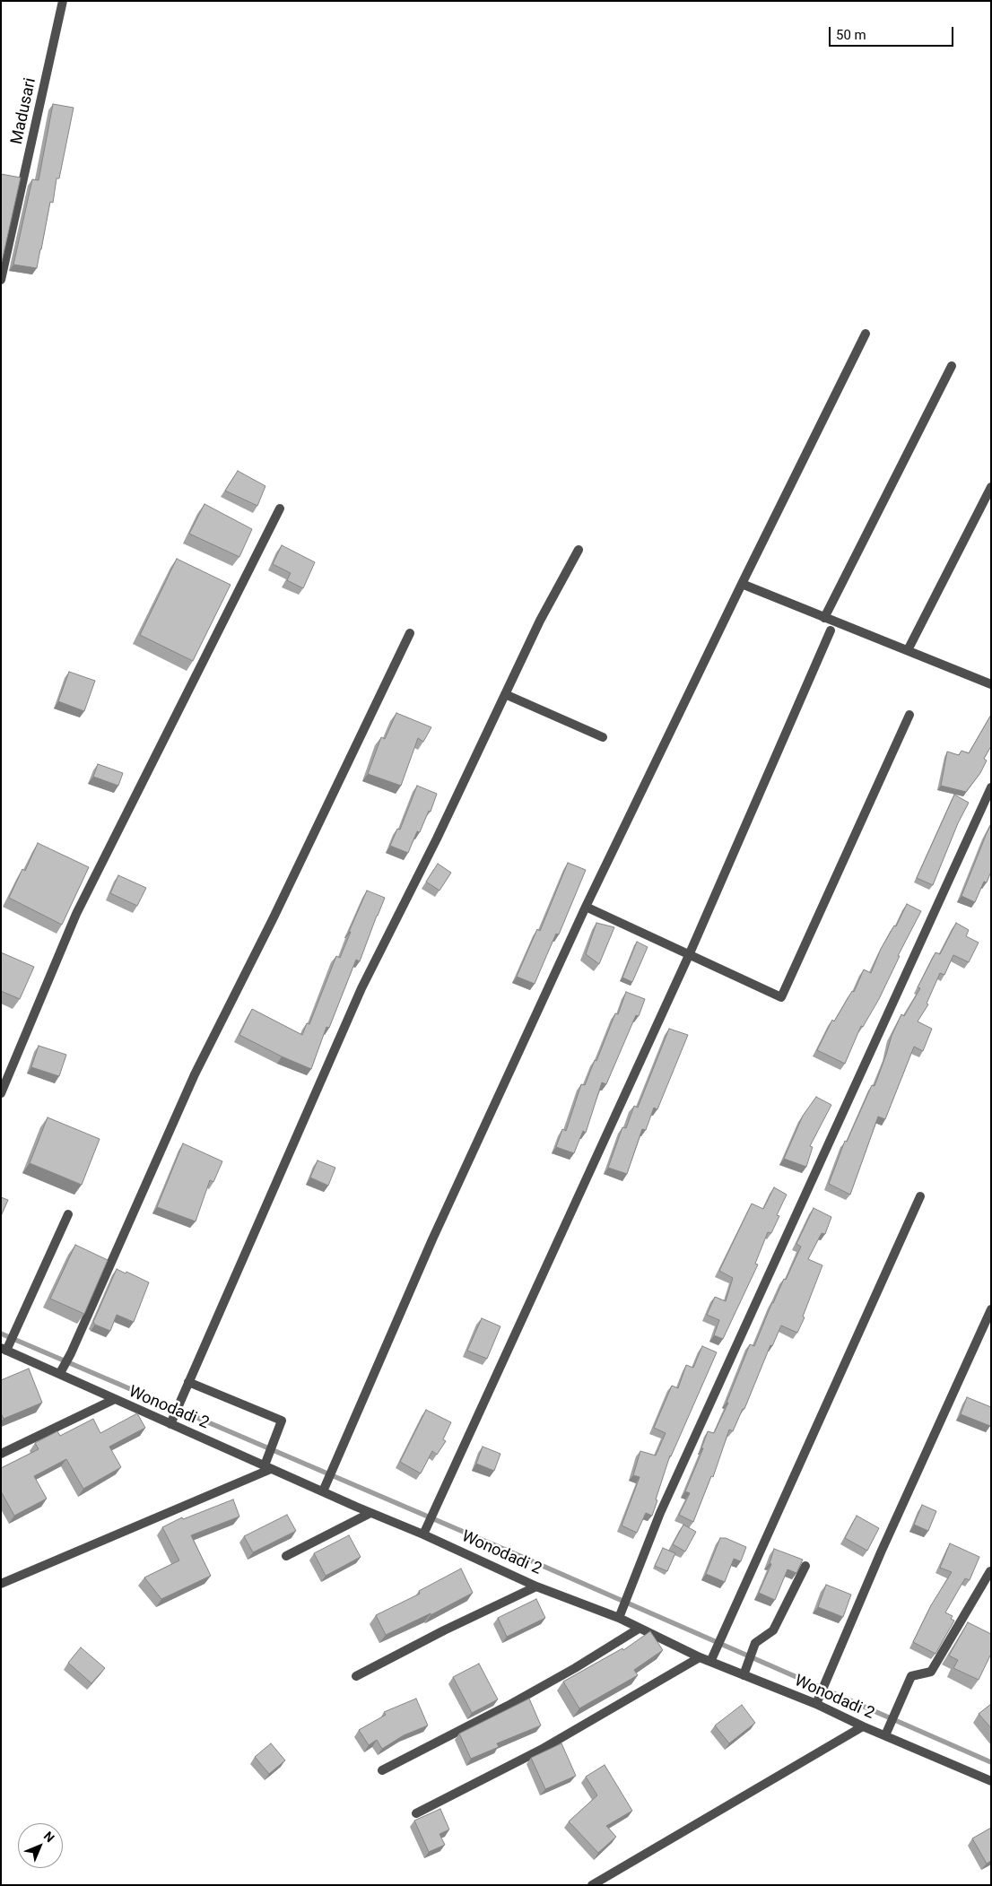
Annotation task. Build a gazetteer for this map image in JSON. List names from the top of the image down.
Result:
{
  "streets": {
    "street": ["Madusari", "Wonodadi 2"]
  },
  "scale_bar": "50 m",
  "north": "top right"
}
